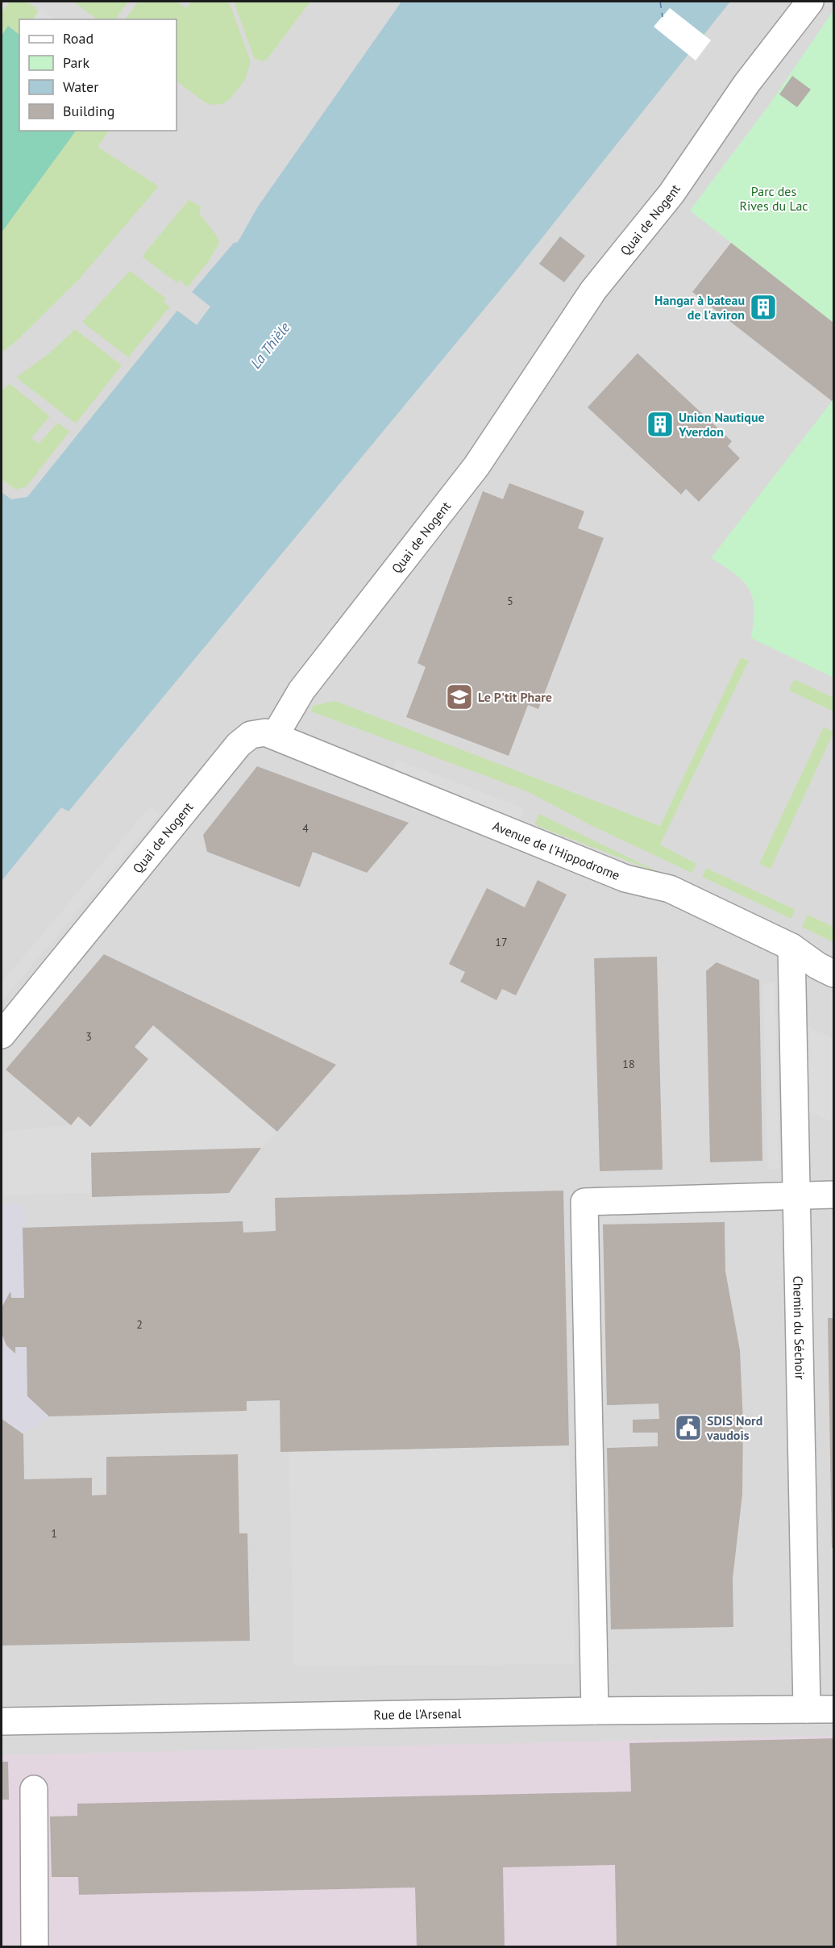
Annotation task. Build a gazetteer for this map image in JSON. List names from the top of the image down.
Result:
{
  "streets": {
    "street": [
      "Quai de Nogent",
      "Avenue de l'Hippodrome",
      "Chemin du Séchoir",
      "Rue de l'Arsenal"
    ]
  },
  "crossings": [
    ["Quai de Nogent", "Avenue de l'Hippodrome"],
    ["Avenue de l'Hippodrome", "Chemin du Séchoir"],
    ["Chemin du Séchoir", "Rue de l'Arsenal"]
  ],
  "water": ["La Thièle"],
  "parks": ["Parc des Rives du Lac"],
  "places": {
    "building": ["Hangar à bateau de l'aviron", "Union Nautique Yverdon"],
    "school or university": ["Le P'tit Phare"],
    "public building": ["SDIS Nord vaudois"]
  },
  "house_numbers": [
    "5",
    "4",
    "17",
    "3",
    "18",
    "2",
    "1"
  ],
  "legend": [
    "Road",
    "Park",
    "Water",
    "Building"
  ]
}
